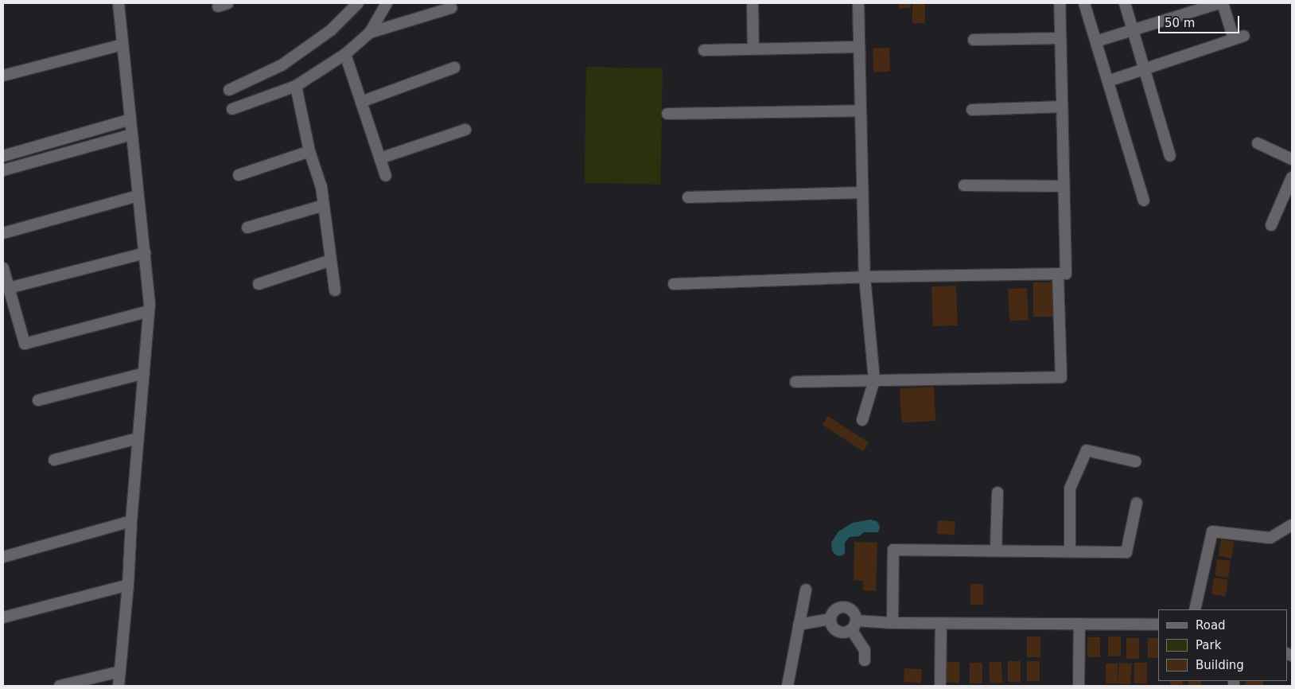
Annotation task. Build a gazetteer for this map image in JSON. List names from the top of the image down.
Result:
{
  "legend": ["Road", "Park", "Building"],
  "scale_bar": "50 m"
}
